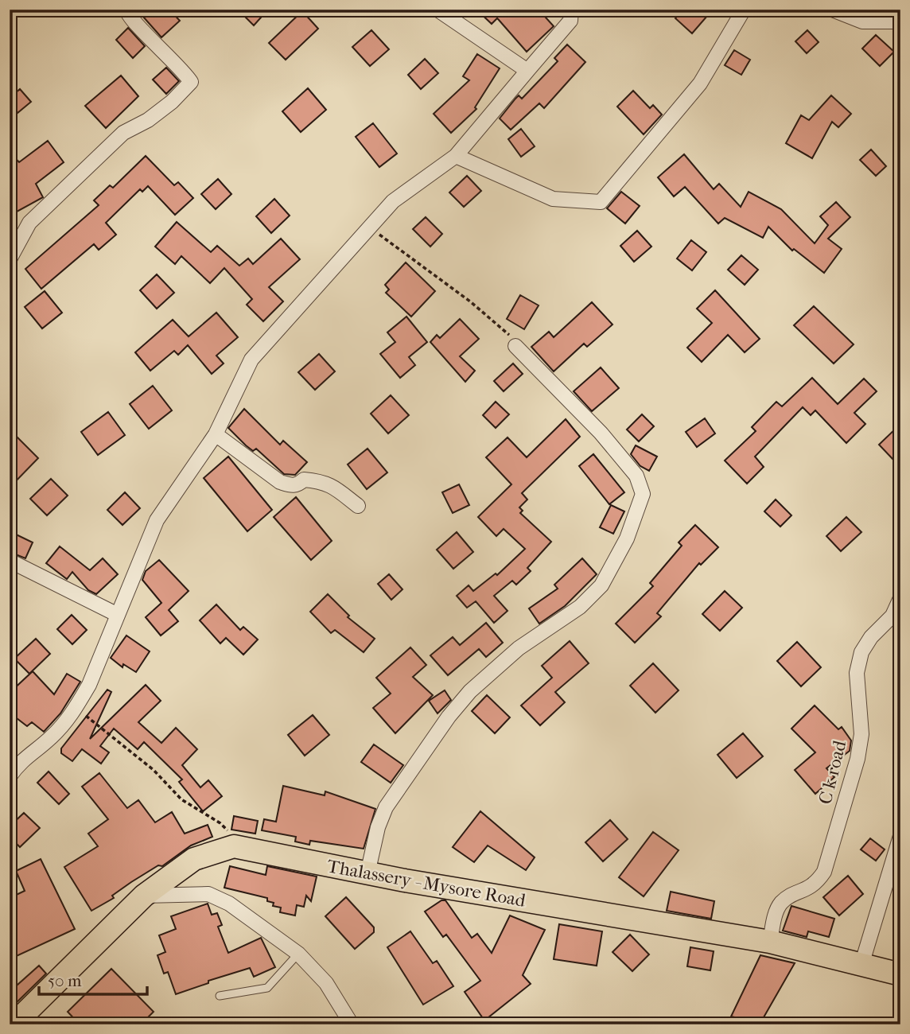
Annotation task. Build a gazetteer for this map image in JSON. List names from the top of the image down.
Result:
{
  "streets": {
    "main road": ["Thalassery - Mysore Road"],
    "street": ["C k road"]
  },
  "crossings": [
    ["C k road", "Thalassery - Mysore Road"]
  ],
  "scale_bar": "50 m"
}
